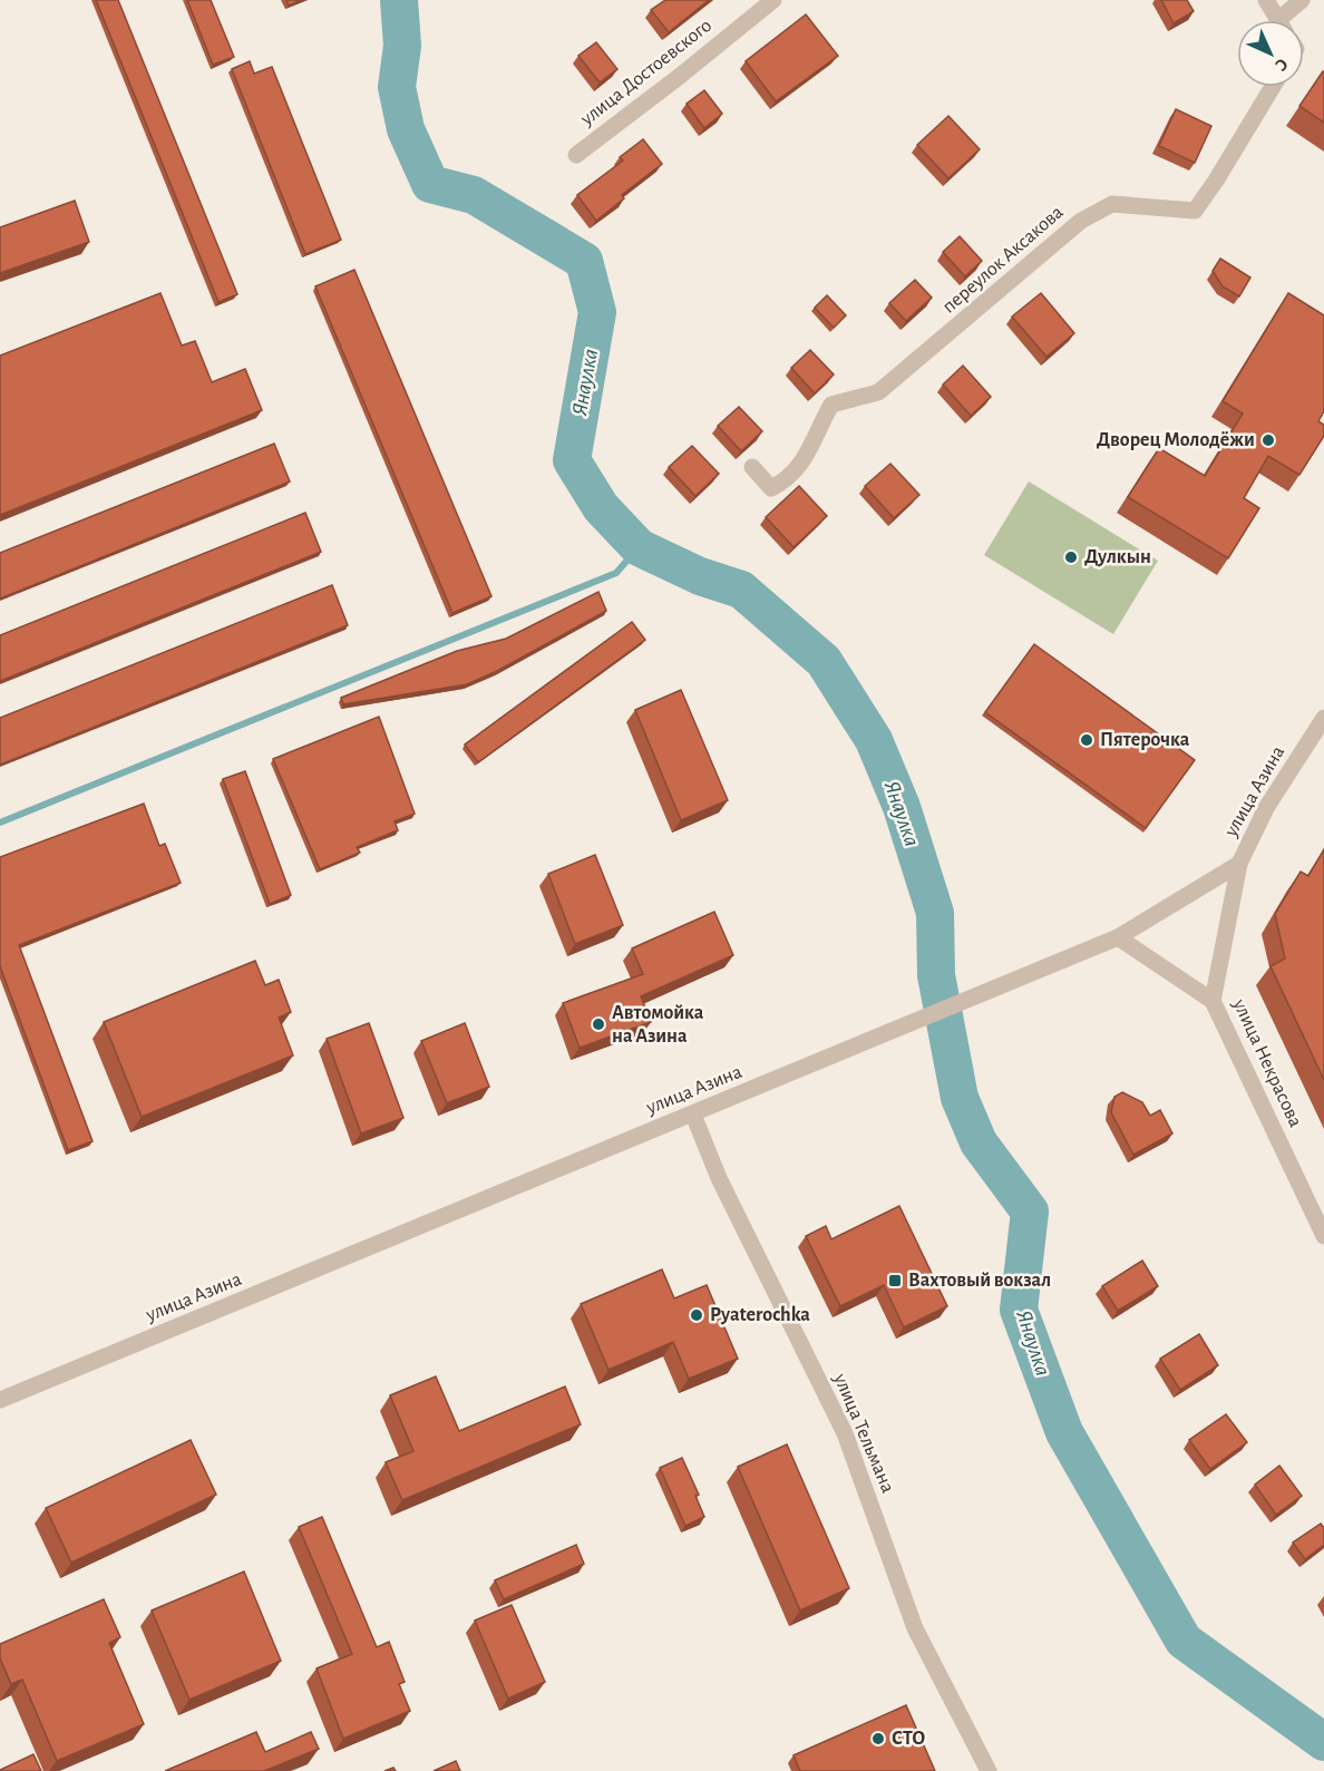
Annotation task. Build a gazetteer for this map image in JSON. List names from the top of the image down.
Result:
{
  "streets": {
    "street": [
      "улица Достоевского",
      "переулок Аксакова",
      "улица Азина",
      "улица Некрасова",
      "улица Тельмана"
    ]
  },
  "crossings": [
    ["улица Азина", "улица Некрасова"],
    ["улица Азина", "улица Тельмана"]
  ],
  "water": ["Янаулка"],
  "places": {
    "other": [
      "Дворец Молодёжи",
      "Дулкын",
      "Пятерочка",
      "Автомойка на Азина",
      "Pyaterochka",
      "СТО"
    ],
    "transit": ["Вахтовый вокзал"]
  },
  "north": "bottom right"
}
